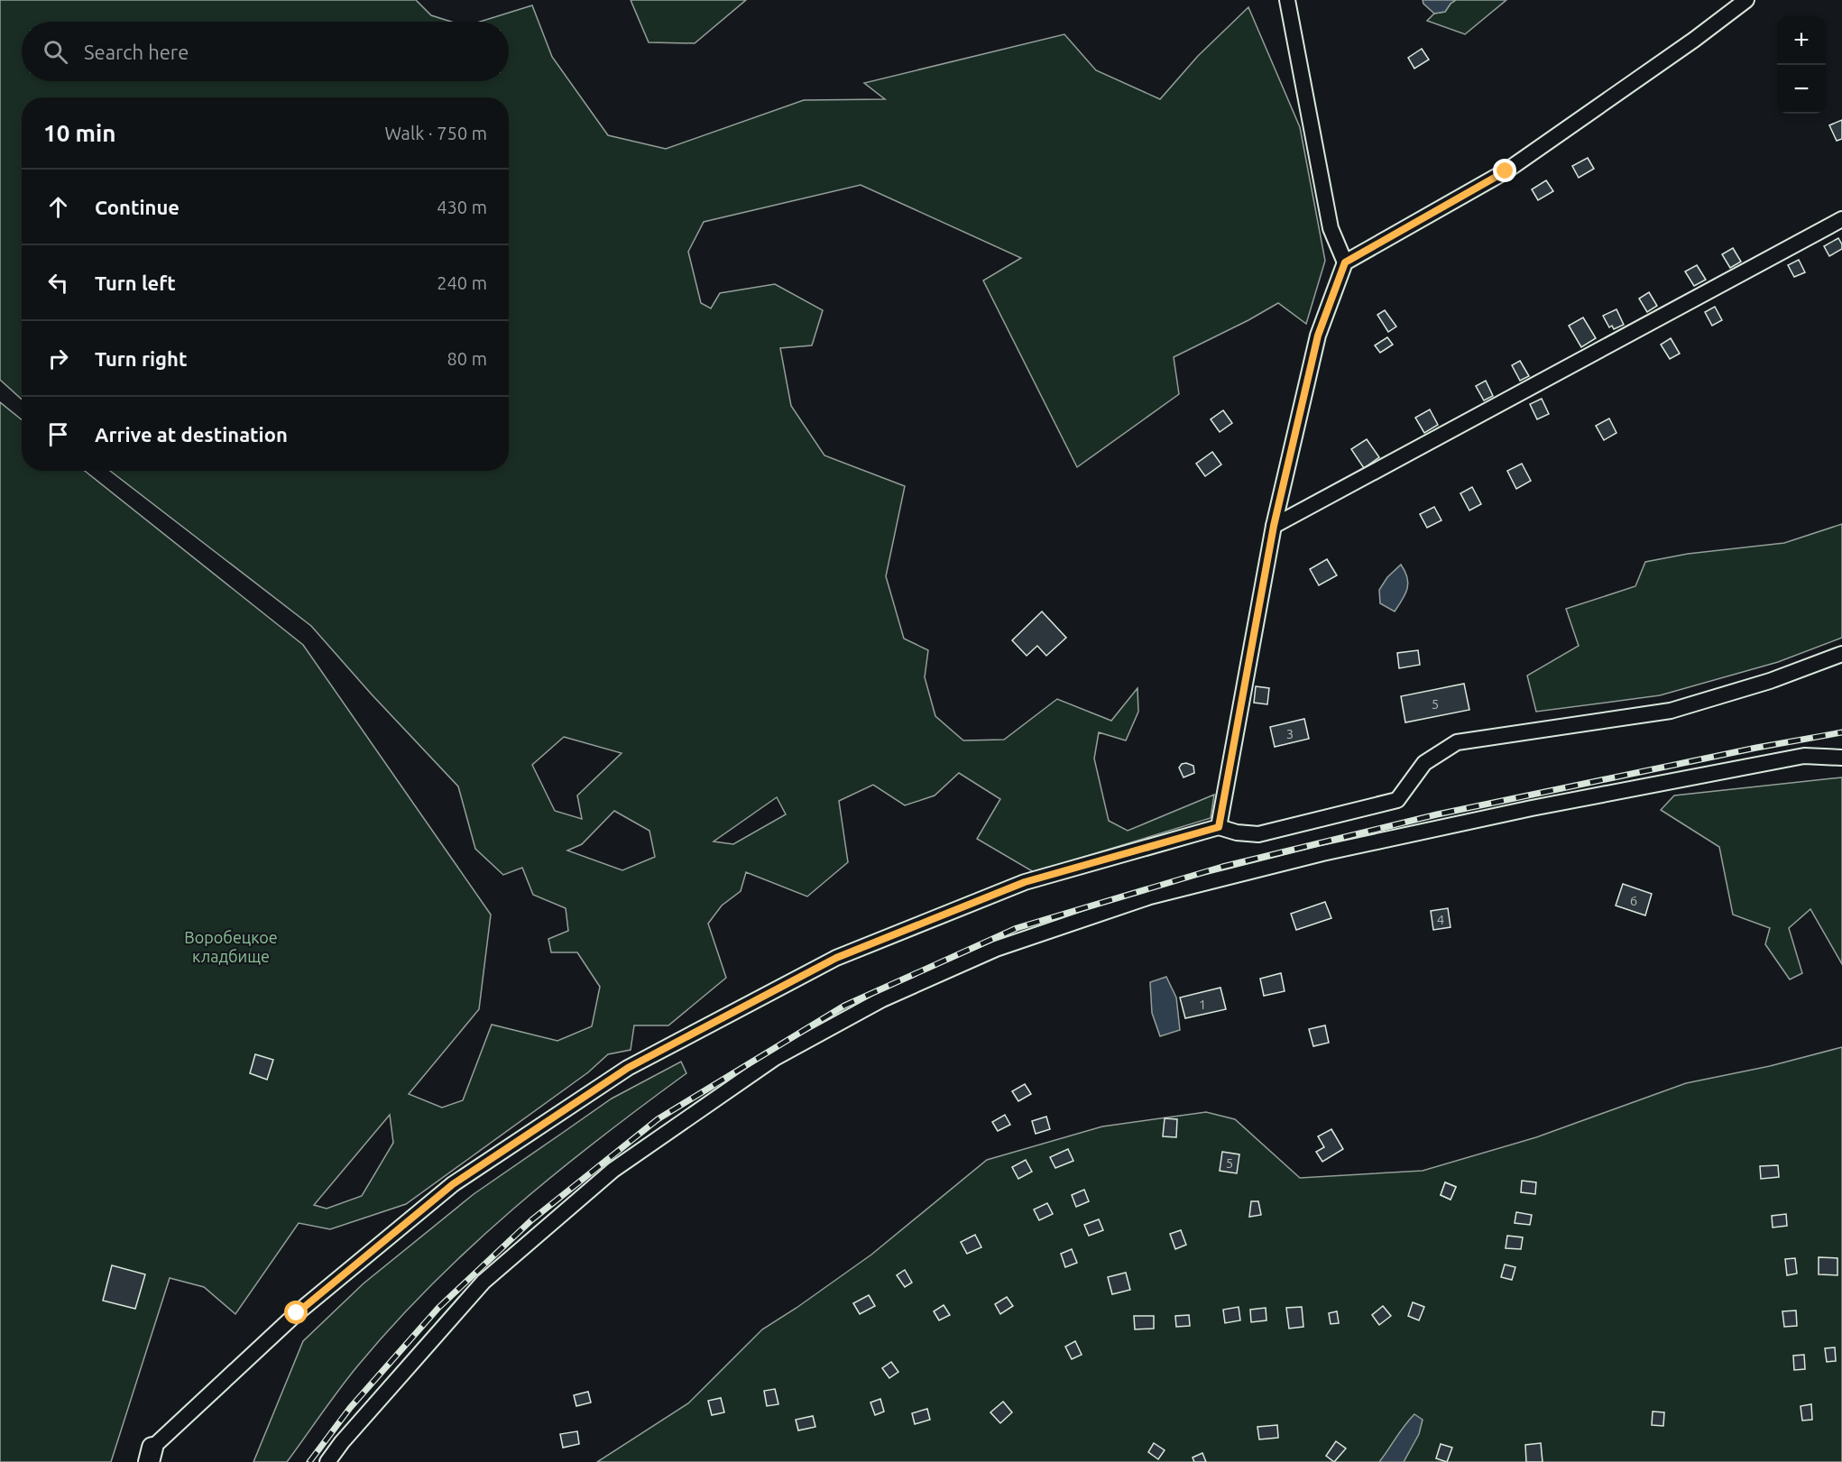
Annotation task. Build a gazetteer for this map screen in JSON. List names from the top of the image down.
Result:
{
  "parks": ["Воробецкое кладбище"],
  "house_numbers": [
    "5",
    "3",
    "6",
    "4",
    "1",
    "5"
  ],
  "page": {
    "map_buttons": ["+", "−"],
    "search": "Search here",
    "heading": ["10 min", "Walk · 750 m"],
    "list": [
      ["Continue", "430 m"],
      ["Turn left", "240 m"],
      ["Turn right", "80 m"],
      "Arrive at destination"
    ]
  }
}
